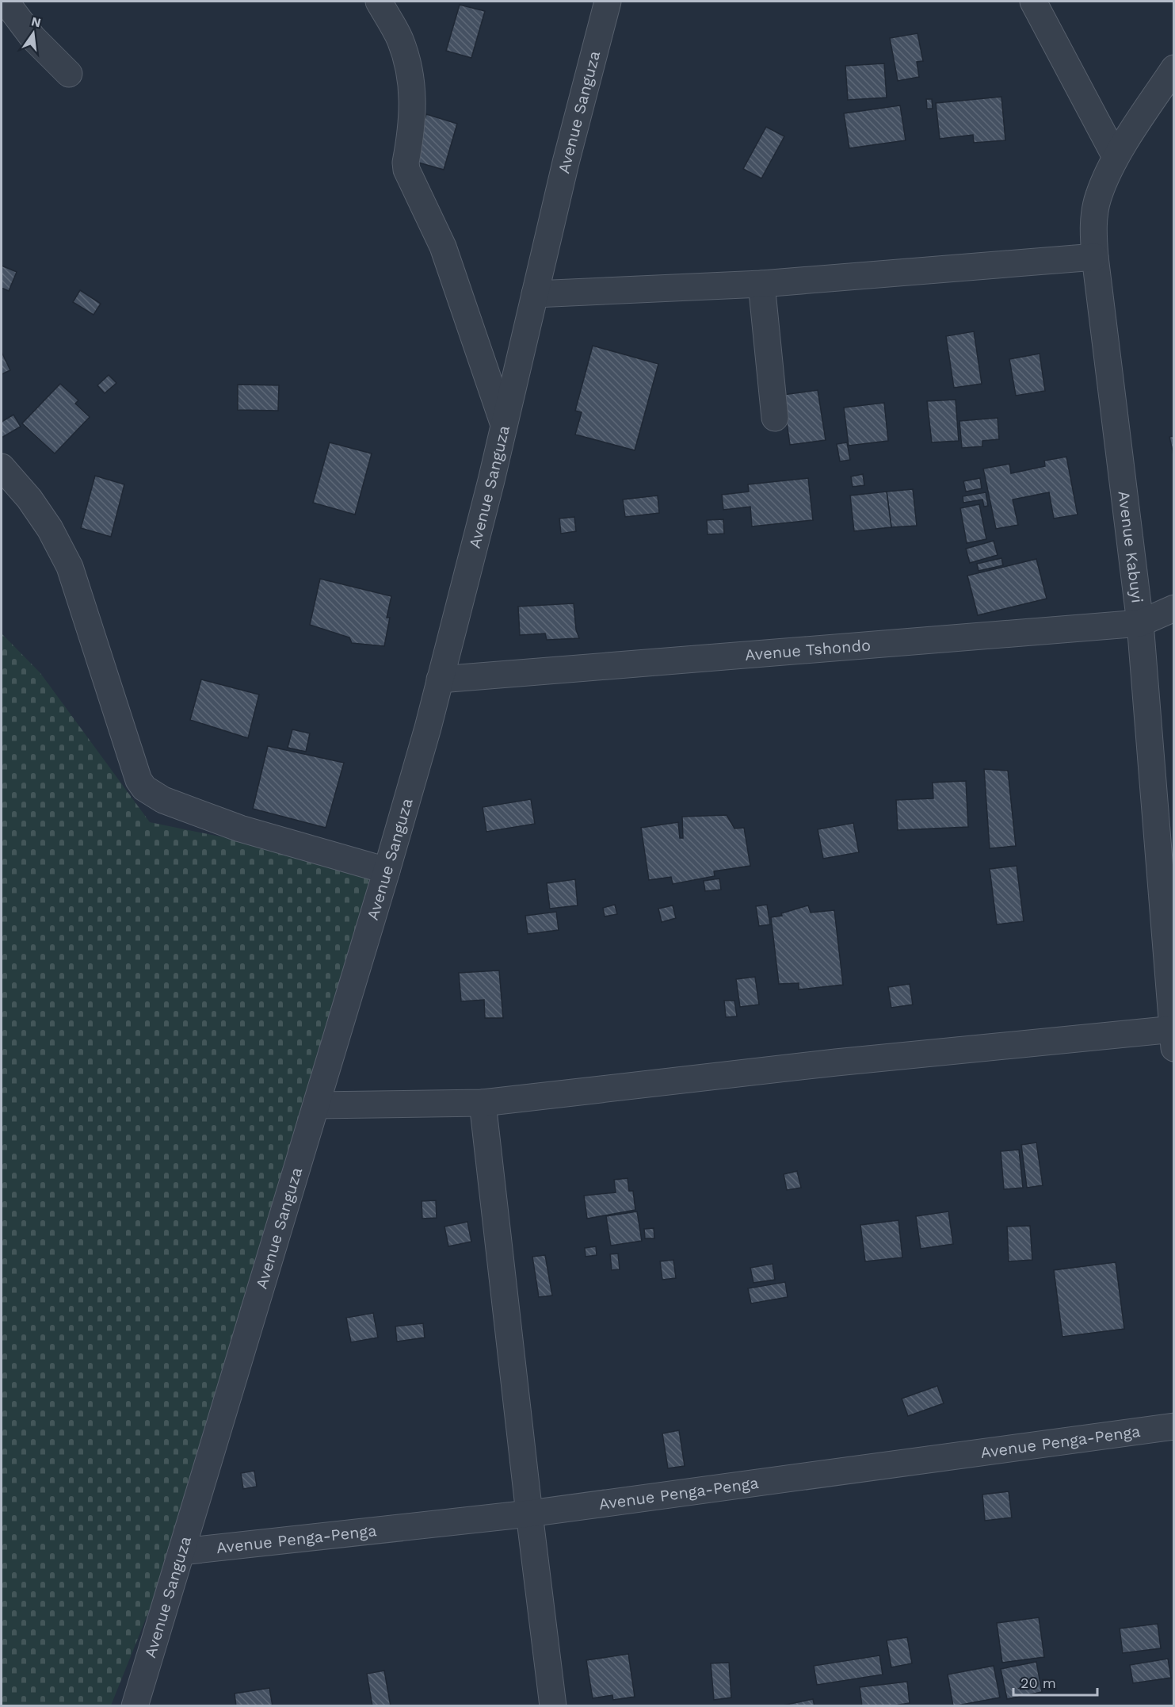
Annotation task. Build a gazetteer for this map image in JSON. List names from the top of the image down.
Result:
{
  "streets": {
    "street": [
      "Avenue Sanguza",
      "Avenue Kabuyi",
      "Avenue Tshondo",
      "Avenue Penga-Penga"
    ]
  },
  "crossings": [
    ["Avenue Sanguza", "Avenue Tshondo"],
    ["Avenue Sanguza", "Avenue Penga-Penga"],
    ["Avenue Kabuyi", "Avenue Tshondo"]
  ],
  "scale_bar": "20 m",
  "north": "top"
}
